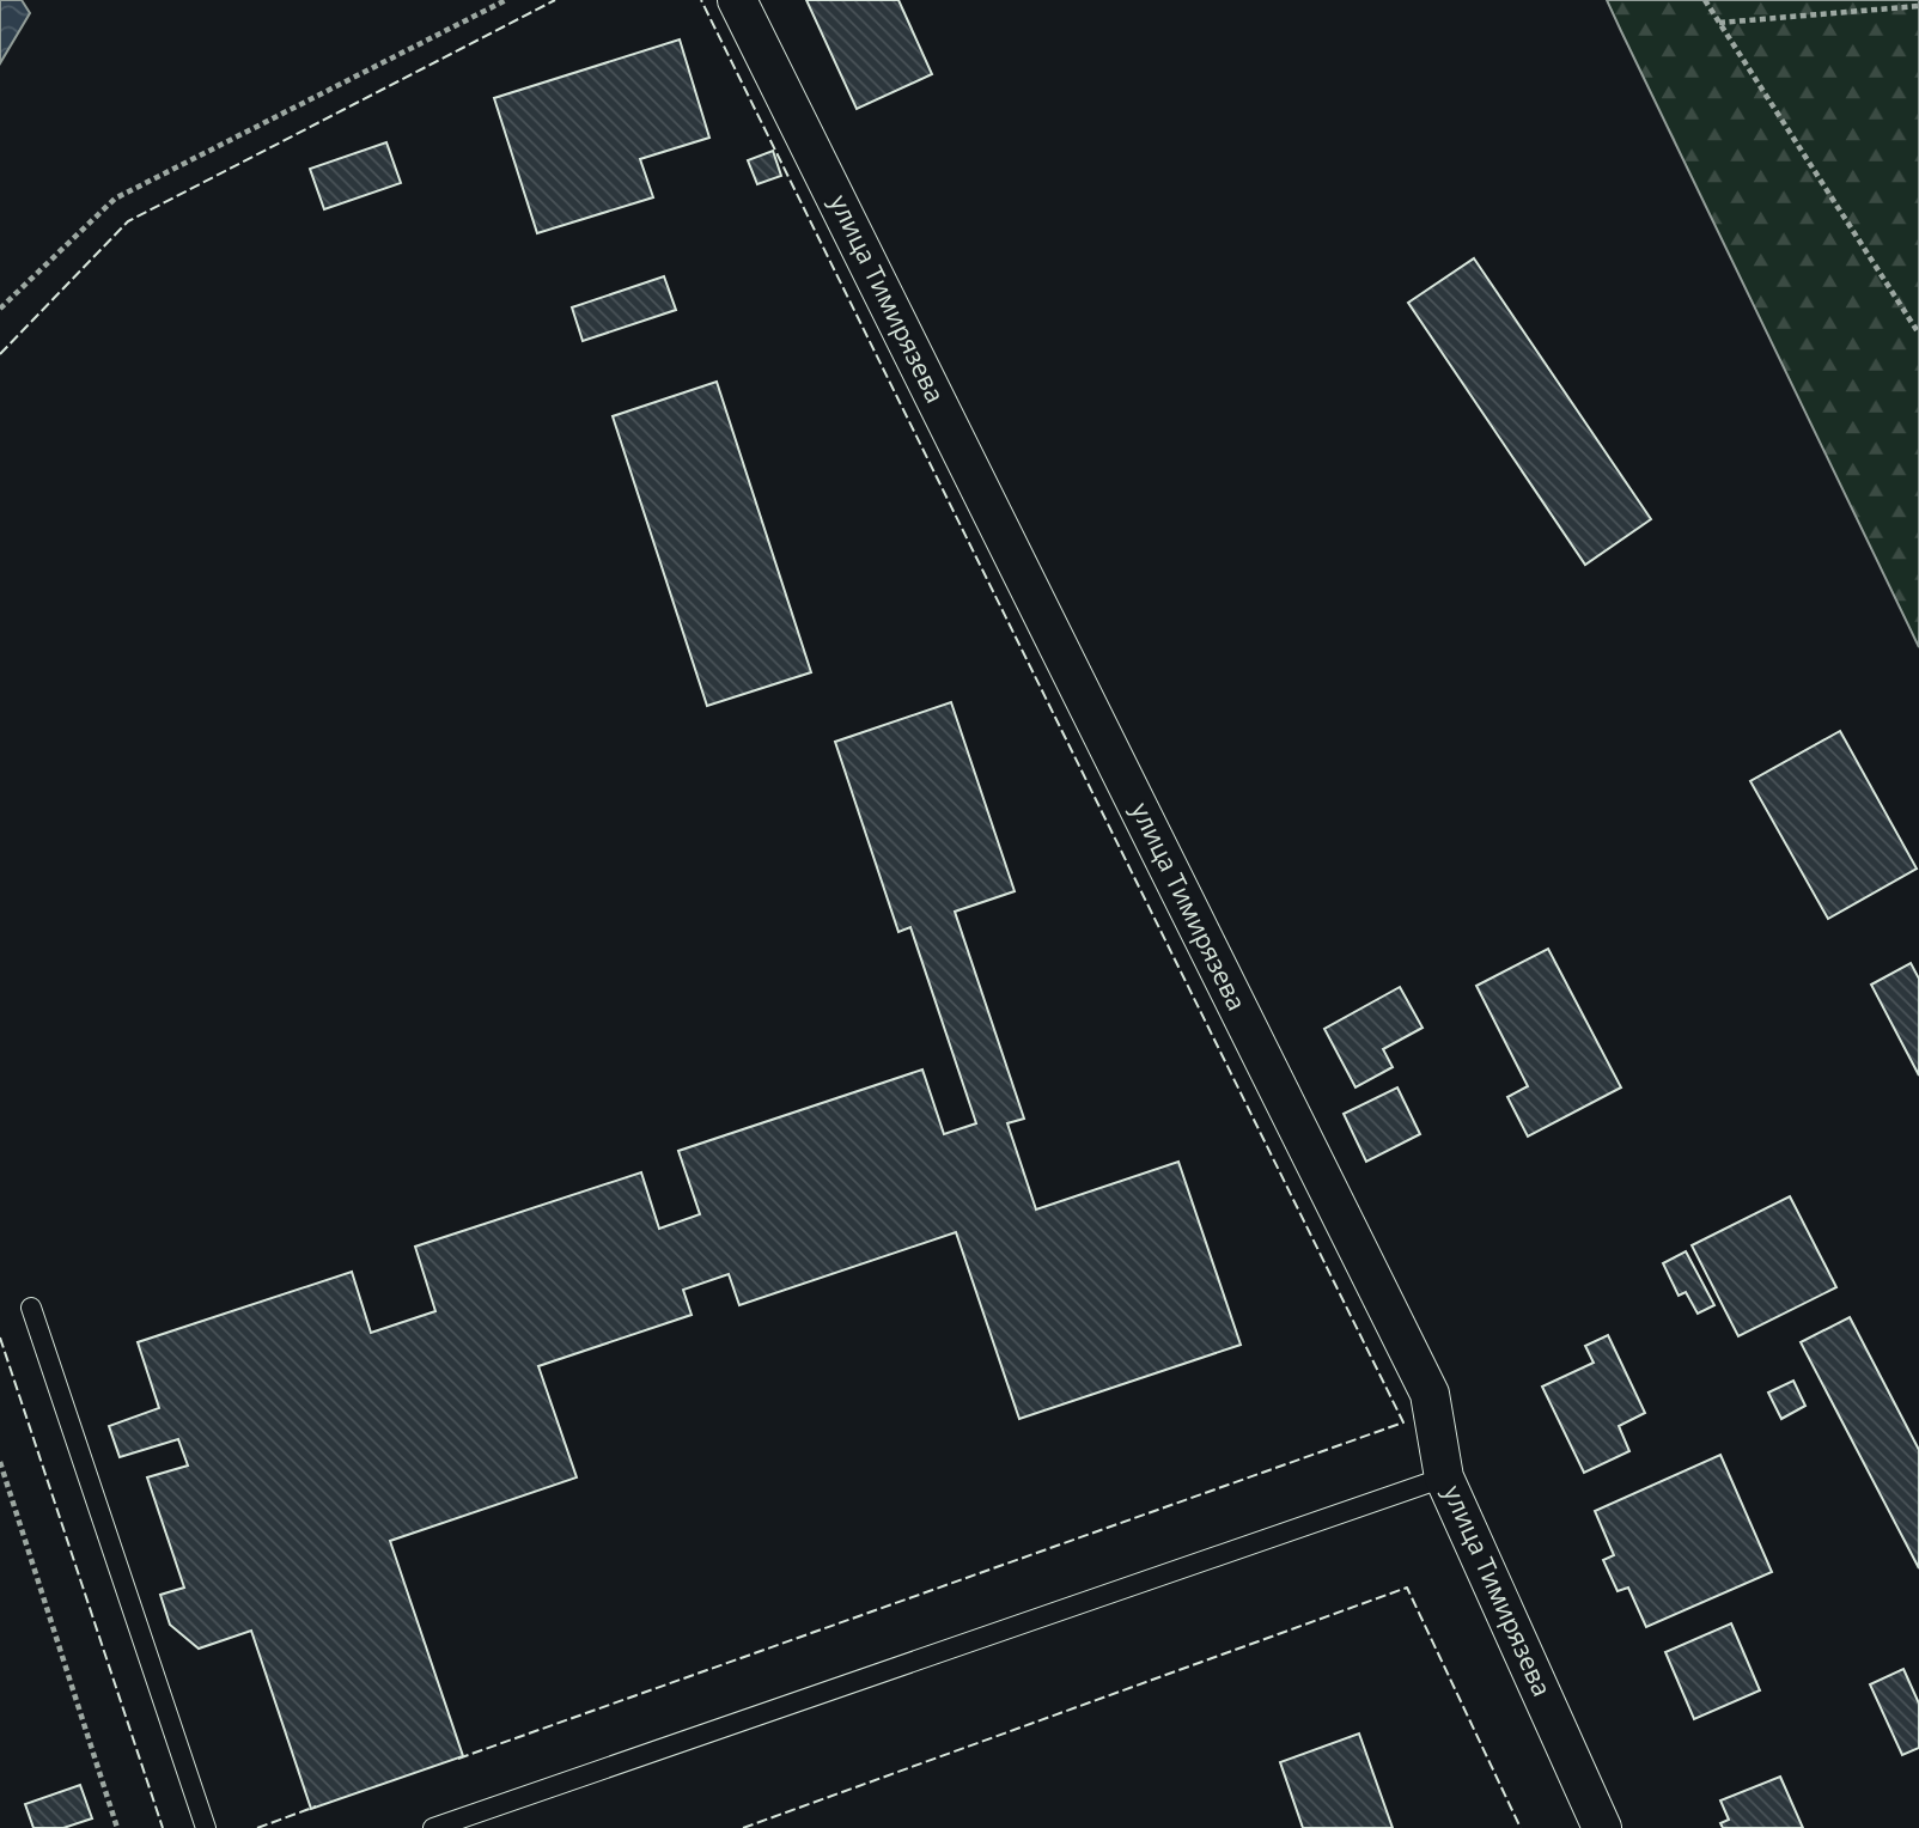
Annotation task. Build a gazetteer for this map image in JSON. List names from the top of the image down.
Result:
{
  "streets": {
    "street": ["улица Тимирязева"]
  }
}
